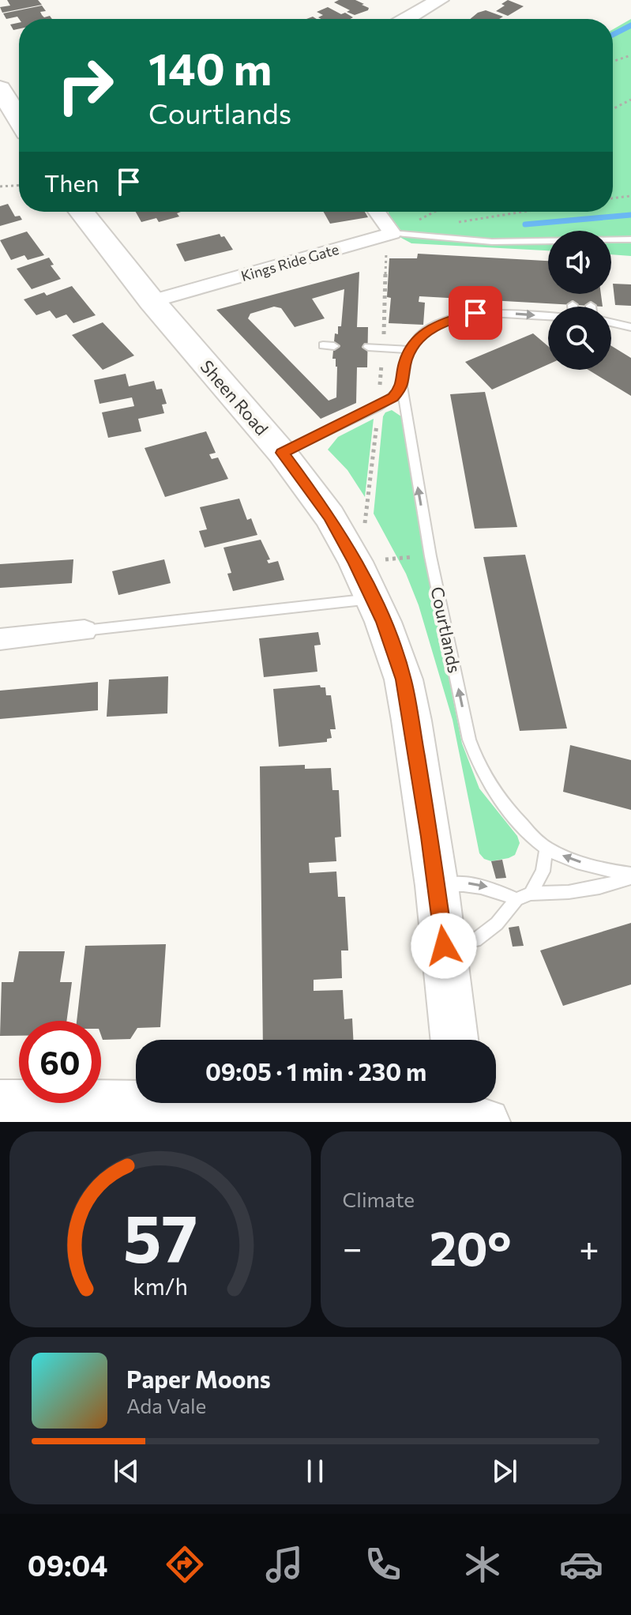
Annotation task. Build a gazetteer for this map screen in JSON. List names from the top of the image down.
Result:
{
  "streets": {
    "main road": ["Sheen Road"],
    "street": ["Kings Ride Gate"],
    "lane": ["Courtlands"]
  },
  "crossings": [
    ["Kings Ride Gate", "Sheen Road"],
    ["Sheen Road", "Courtlands"]
  ],
  "page": {
    "turn": ["140 m", "Courtlands"],
    "then": "Then",
    "limit": "60",
    "trip": "09:05 · 1 min · 230 m",
    "tile": "Climate",
    "heat": ["−", "20°", "+"],
    "song": ["Paper Moons", "Ada Vale"],
    "tabs": "09:04",
    "gauge": ["57", "km/h"]
  }
}
